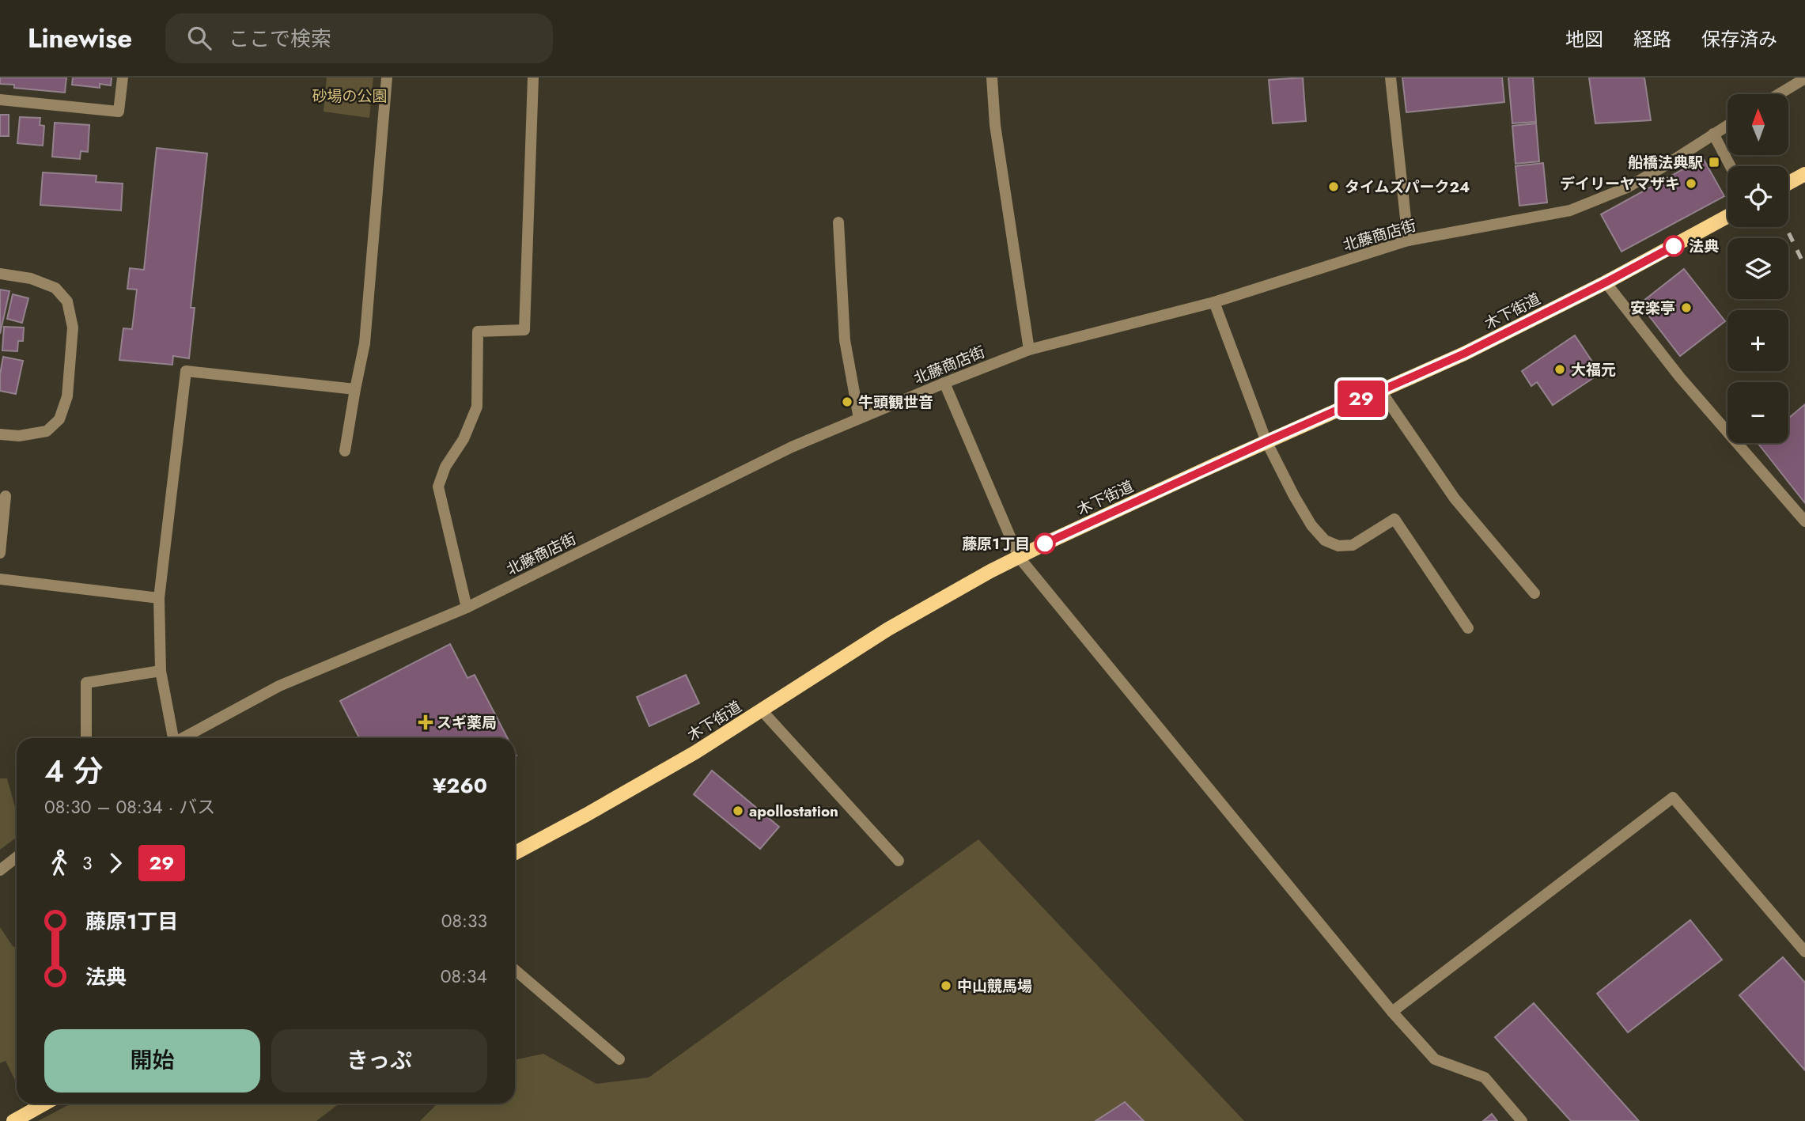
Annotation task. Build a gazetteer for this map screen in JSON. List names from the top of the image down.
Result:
{
  "streets": {
    "main road": ["木下街道"],
    "street": ["北藤商店街"]
  },
  "parks": ["砂場の公園"],
  "places": {
    "transit": ["船橋法典駅"],
    "other": [
      "デイリーヤマザキ",
      "タイムズパーク24",
      "法典",
      "安楽亭",
      "大福元",
      "牛頭観世音",
      "藤原1丁目",
      "apollostation",
      "中山競馬場"
    ],
    "health": ["スギ薬局"]
  },
  "lines": ["bus line 29"],
  "north": "top",
  "page": {
    "header": "Linewise",
    "search": "ここで検索",
    "nav": ["地図", "経路", "保存済み"],
    "on_map": "29",
    "map_buttons": ["+", "−"],
    "heading": ["4 分", "08:30 – 08:34 · バス", "¥260"],
    "legs": ["3", "29"],
    "list": [
      {
        "name": "藤原1丁目",
        "value": "08:33"
      },
      {
        "name": "法典",
        "value": "08:34"
      }
    ],
    "buttons": ["開始", "きっぷ"]
  }
}
